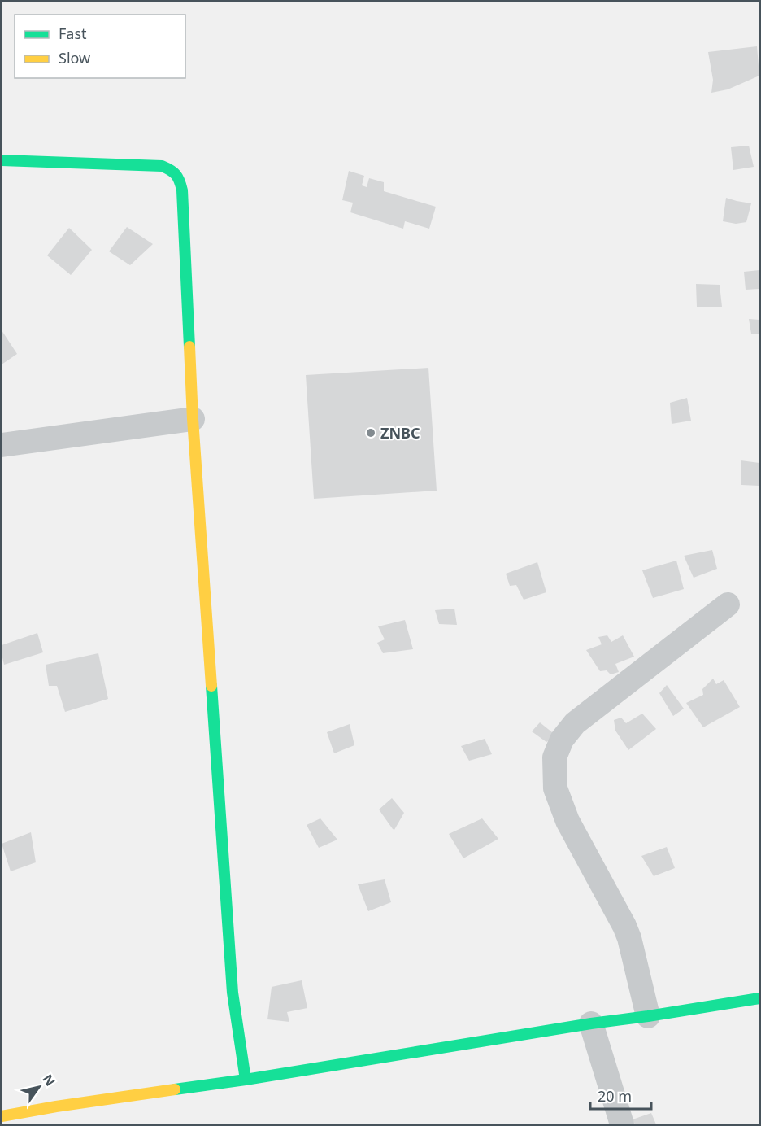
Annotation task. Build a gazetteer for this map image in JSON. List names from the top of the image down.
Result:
{
  "places": ["ZNBC"],
  "legend": ["Fast", "Slow"],
  "scale_bar": "20 m",
  "north": "top right"
}
